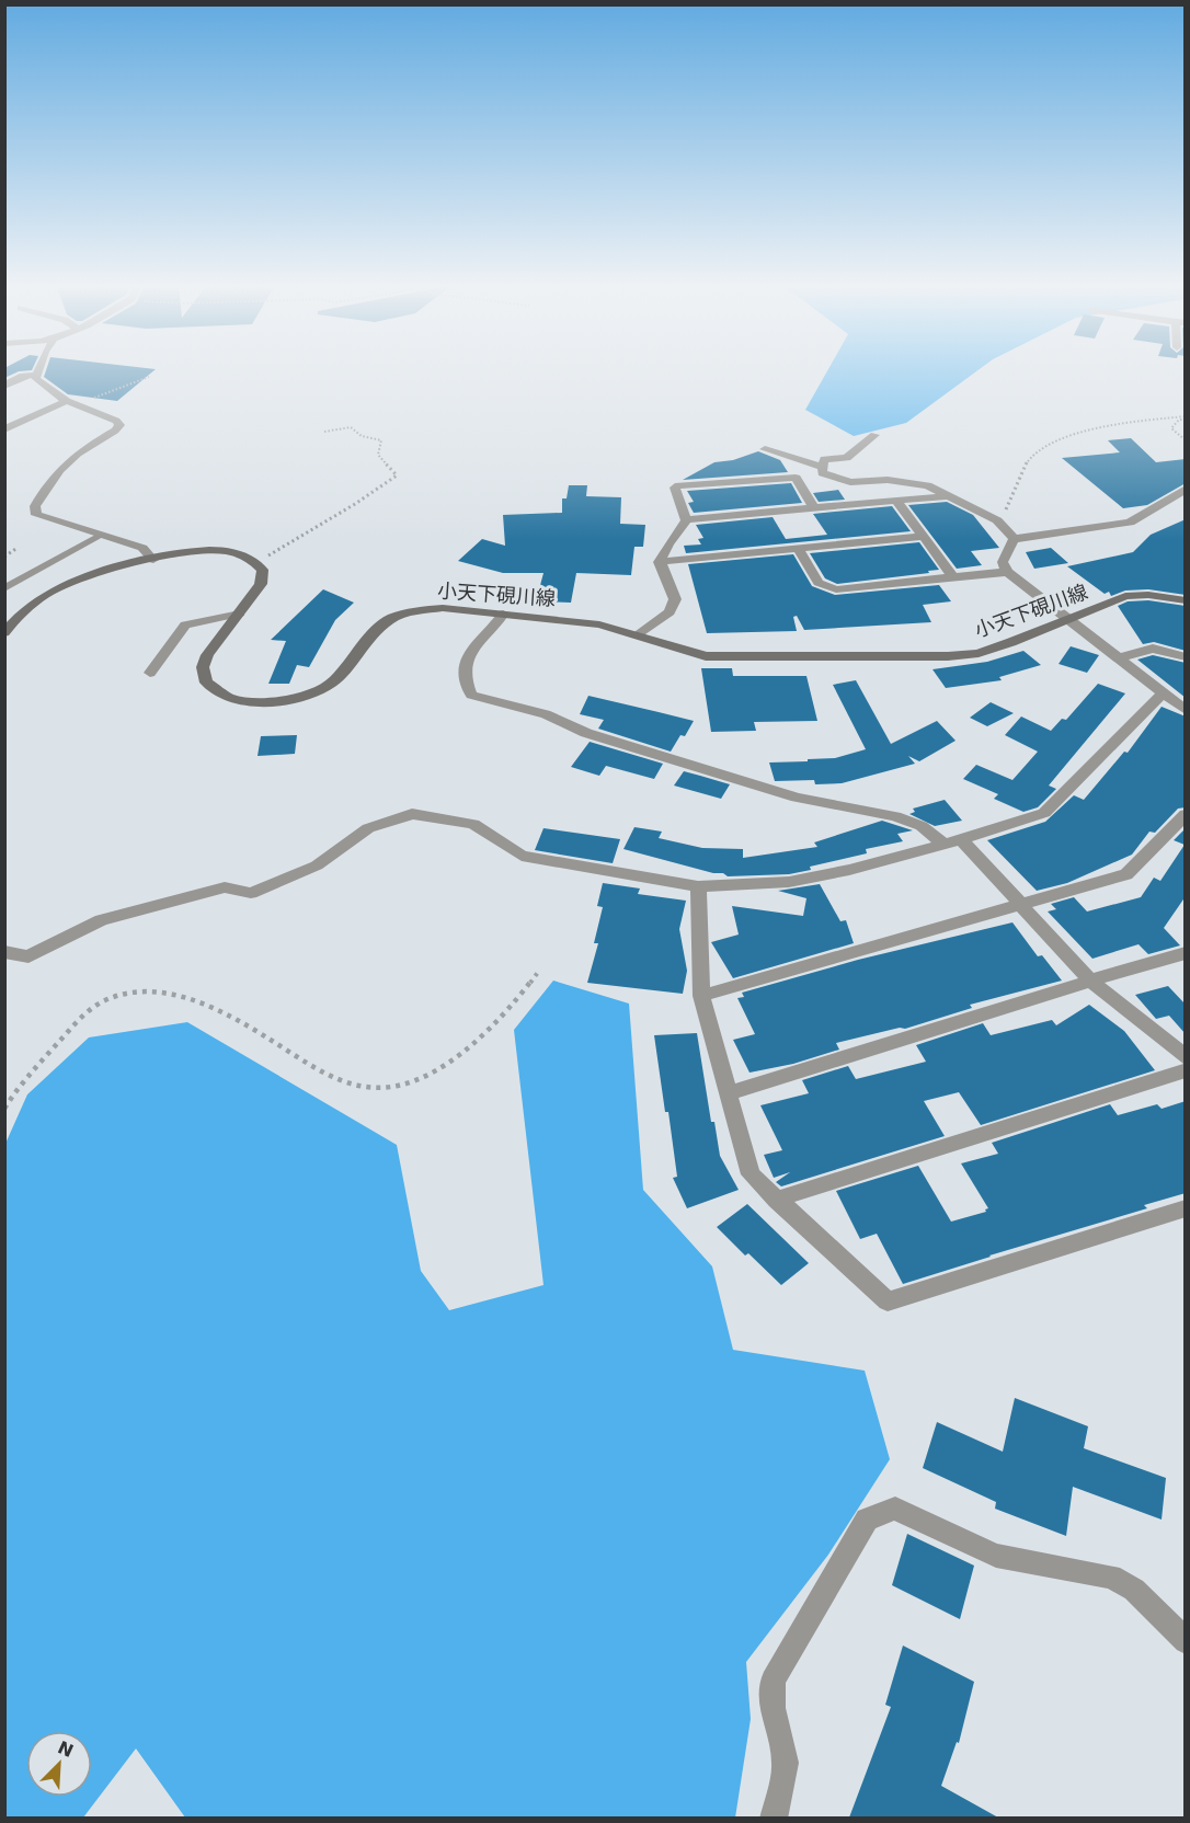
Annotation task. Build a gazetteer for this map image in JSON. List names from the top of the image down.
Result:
{
  "streets": {
    "main road": ["小天下硯川線"]
  },
  "north": "top right"
}
